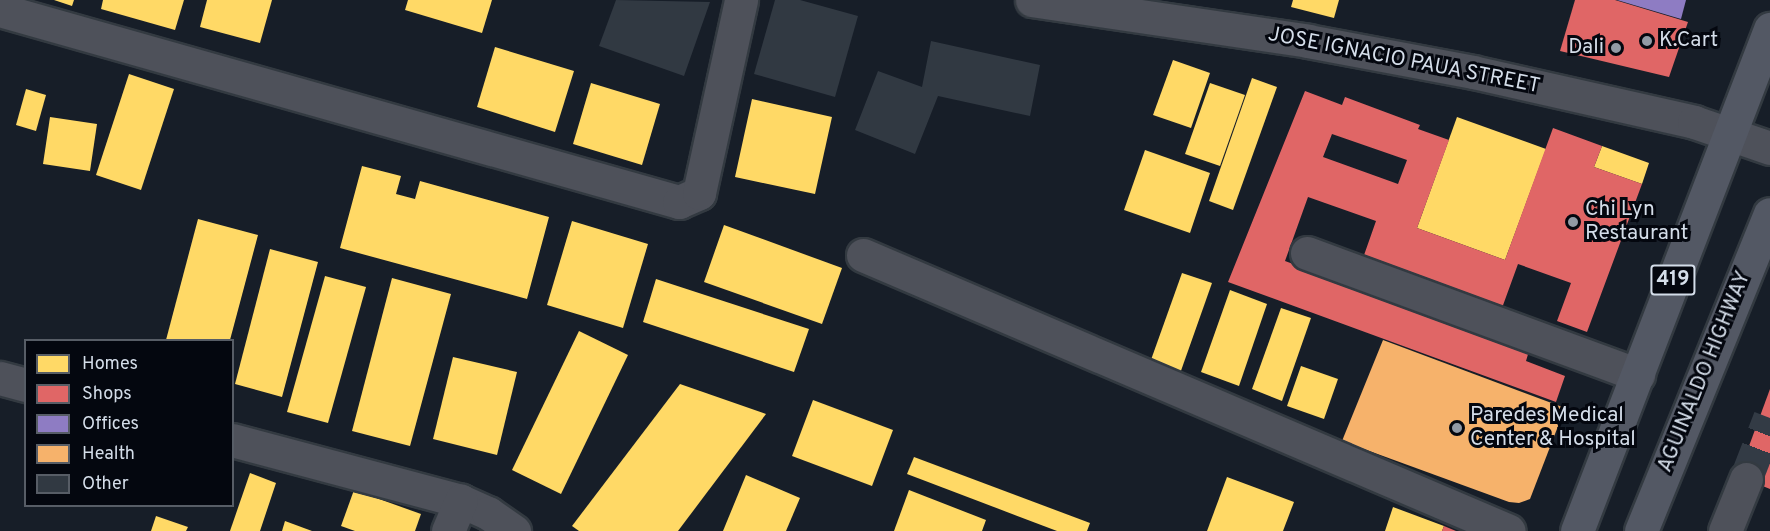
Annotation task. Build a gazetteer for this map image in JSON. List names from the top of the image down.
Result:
{
  "streets": {
    "highway": ["419", "AGUINALDO HIGHWAY"],
    "street": ["JOSE IGNACIO PAUA STREET"]
  },
  "crossings": [
    ["JOSE IGNACIO PAUA STREET", "419"]
  ],
  "places": [
    "K.Cart",
    "Dali",
    "Chi Lyn Restaurant",
    "Paredes Medical Center & Hospital"
  ],
  "legend": [
    "Homes",
    "Shops",
    "Offices",
    "Health",
    "Other"
  ]
}
